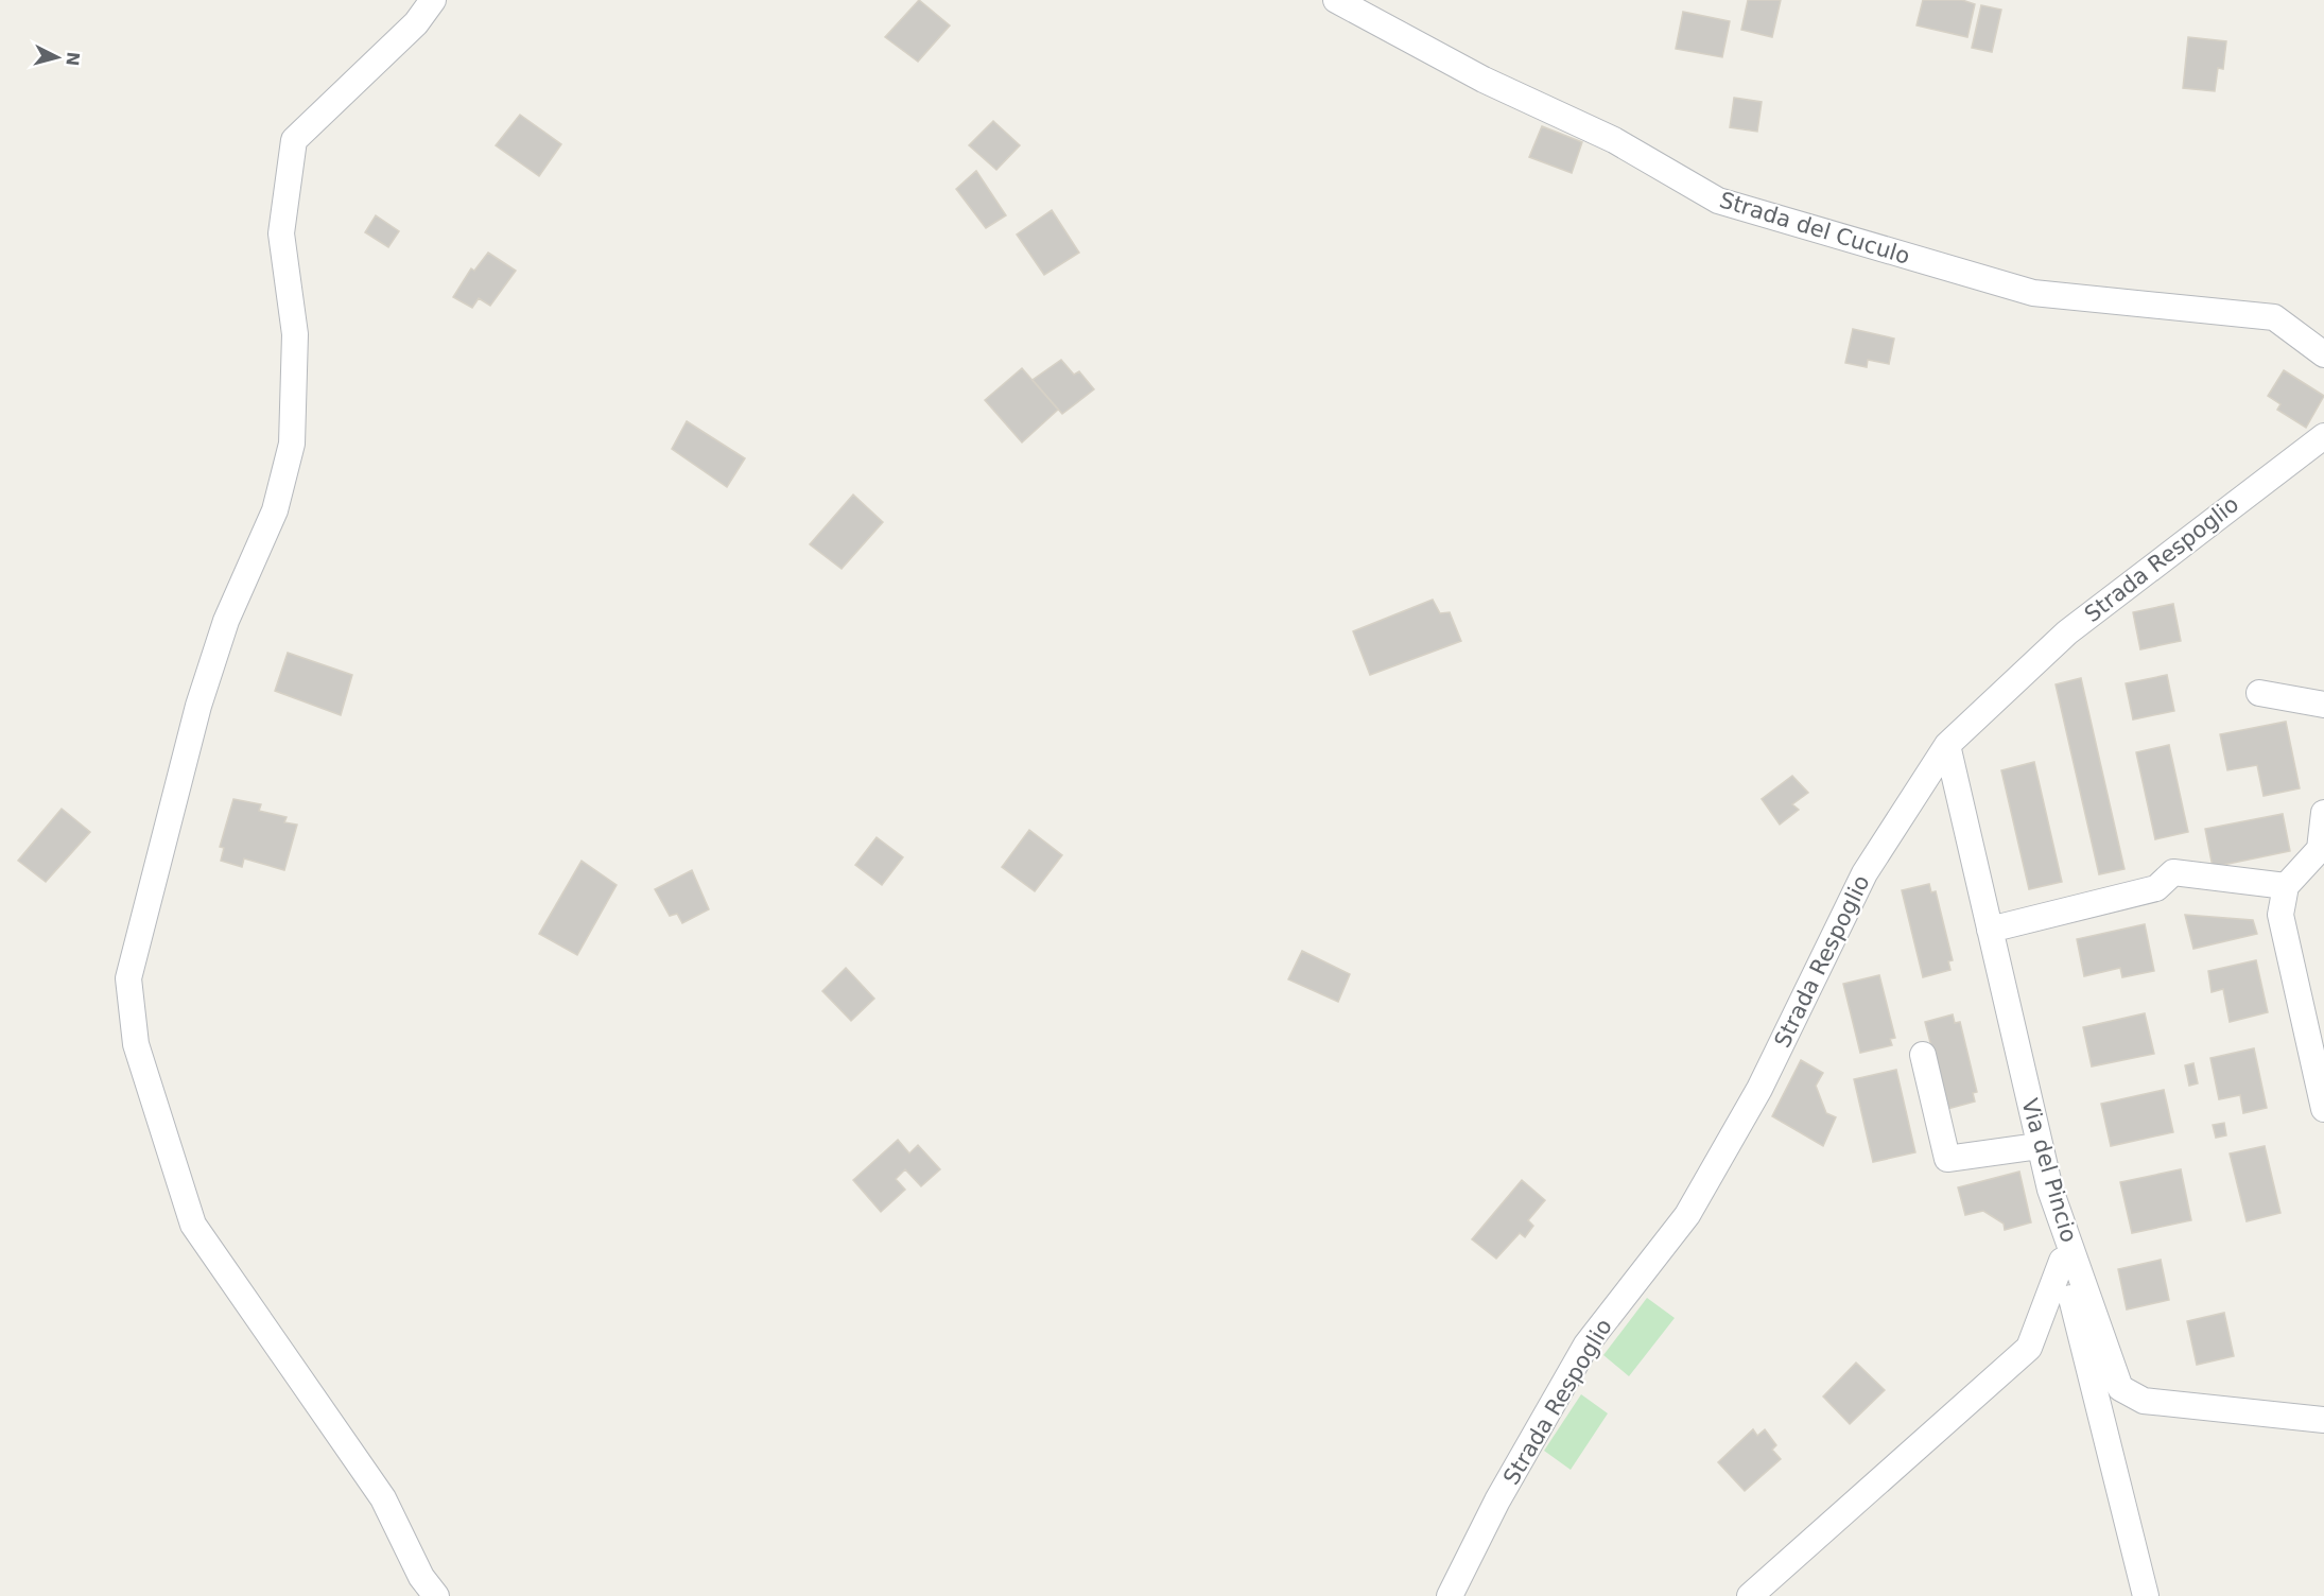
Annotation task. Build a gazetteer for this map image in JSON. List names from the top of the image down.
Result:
{
  "streets": {
    "street": ["Strada del Cuculo", "Strada Respoglio", "Via del Pincio"]
  },
  "crossings": [
    ["Strada Respoglio", "Via del Pincio"]
  ],
  "north": "right"
}
